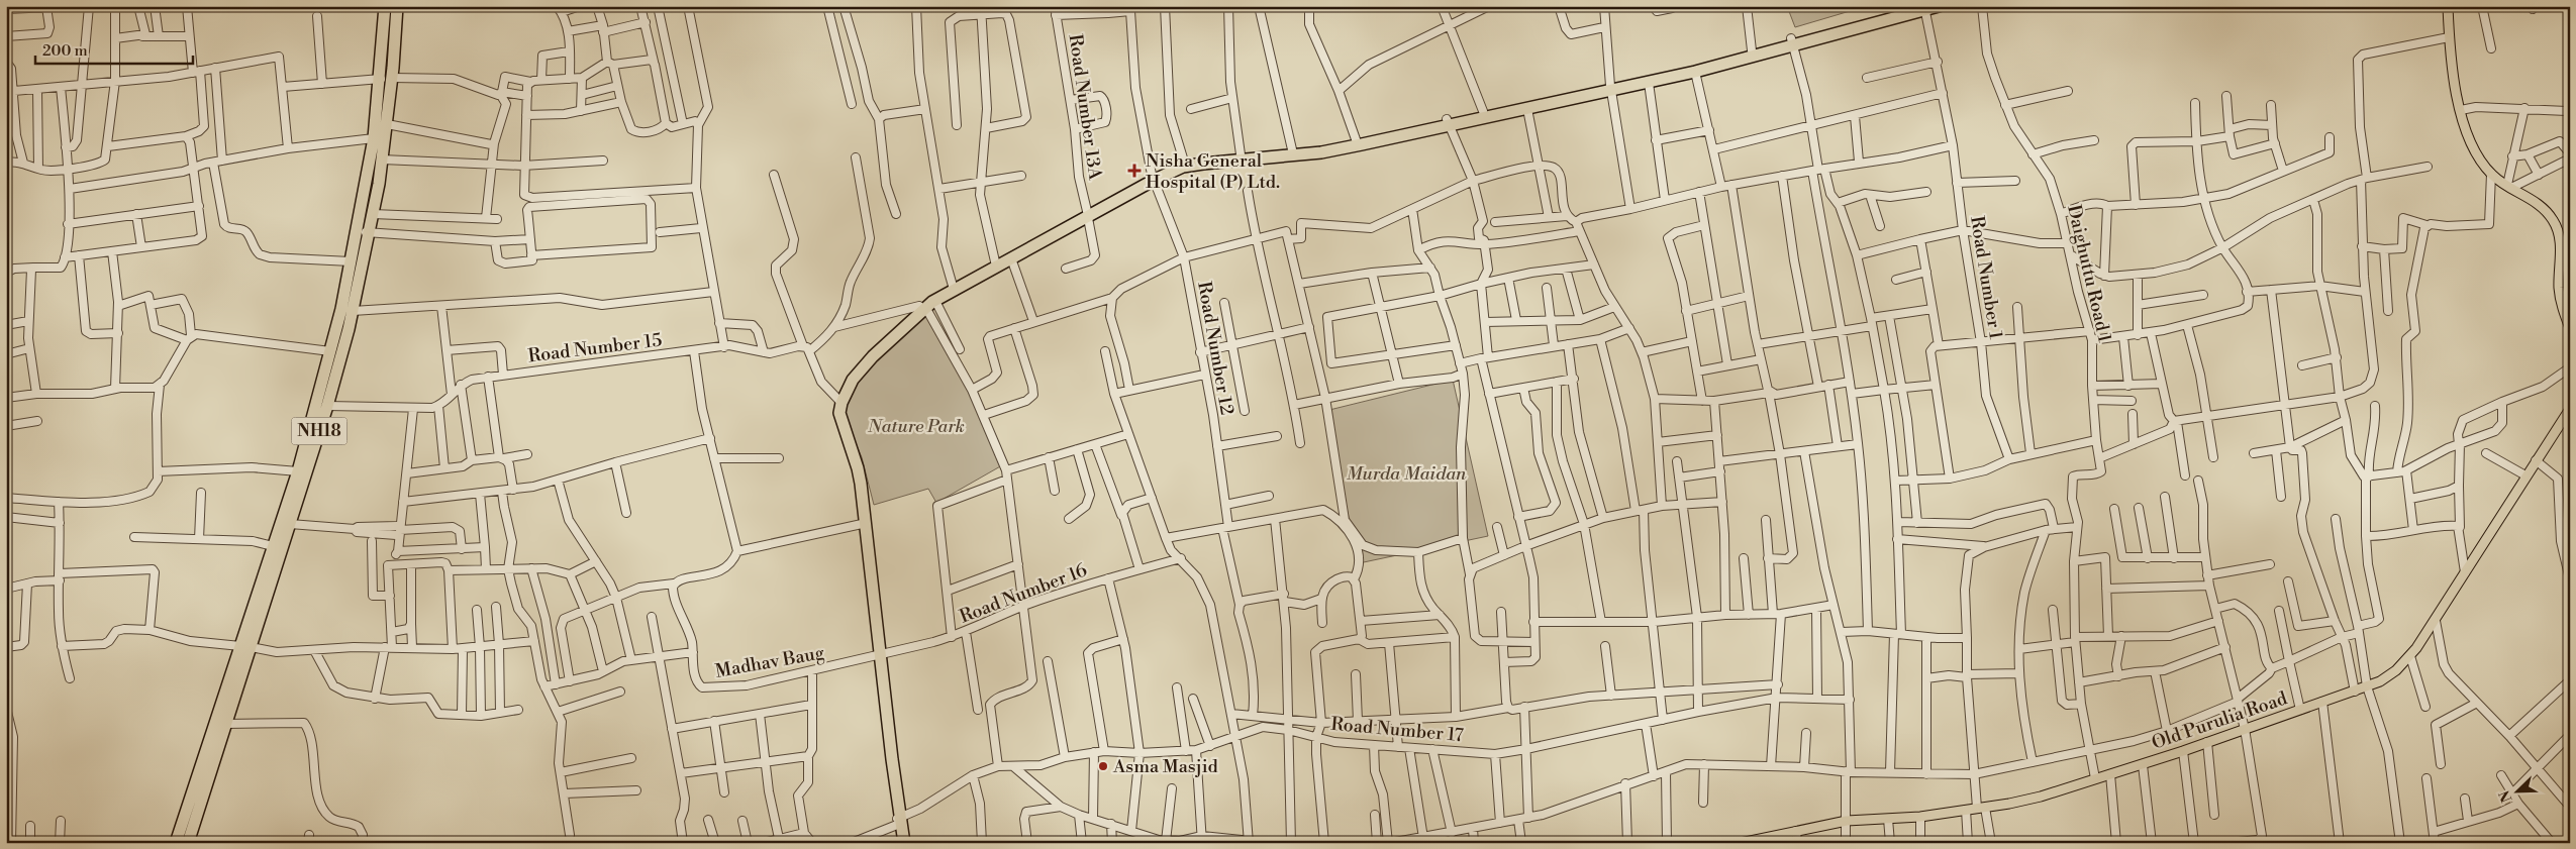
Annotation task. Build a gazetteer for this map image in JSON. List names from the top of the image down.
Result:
{
  "streets": {
    "highway": ["NH18"],
    "main road": ["Old Purulia Road"],
    "street": [
      "Road Number 13A",
      "Daighuttu Road 1",
      "Road Number 1",
      "Road Number 15",
      "Road Number 12",
      "Road Number 16",
      "Madhav Baug",
      "Road Number 17"
    ]
  },
  "crossings": [
    ["Road Number 16", "Madhav Baug"]
  ],
  "parks": ["Nature Park", "Murda Maidan"],
  "places": {
    "health": ["Nisha General Hospital (P) Ltd."],
    "other": ["Asma Masjid"]
  },
  "scale_bar": "200 m",
  "north": "bottom left"
}
